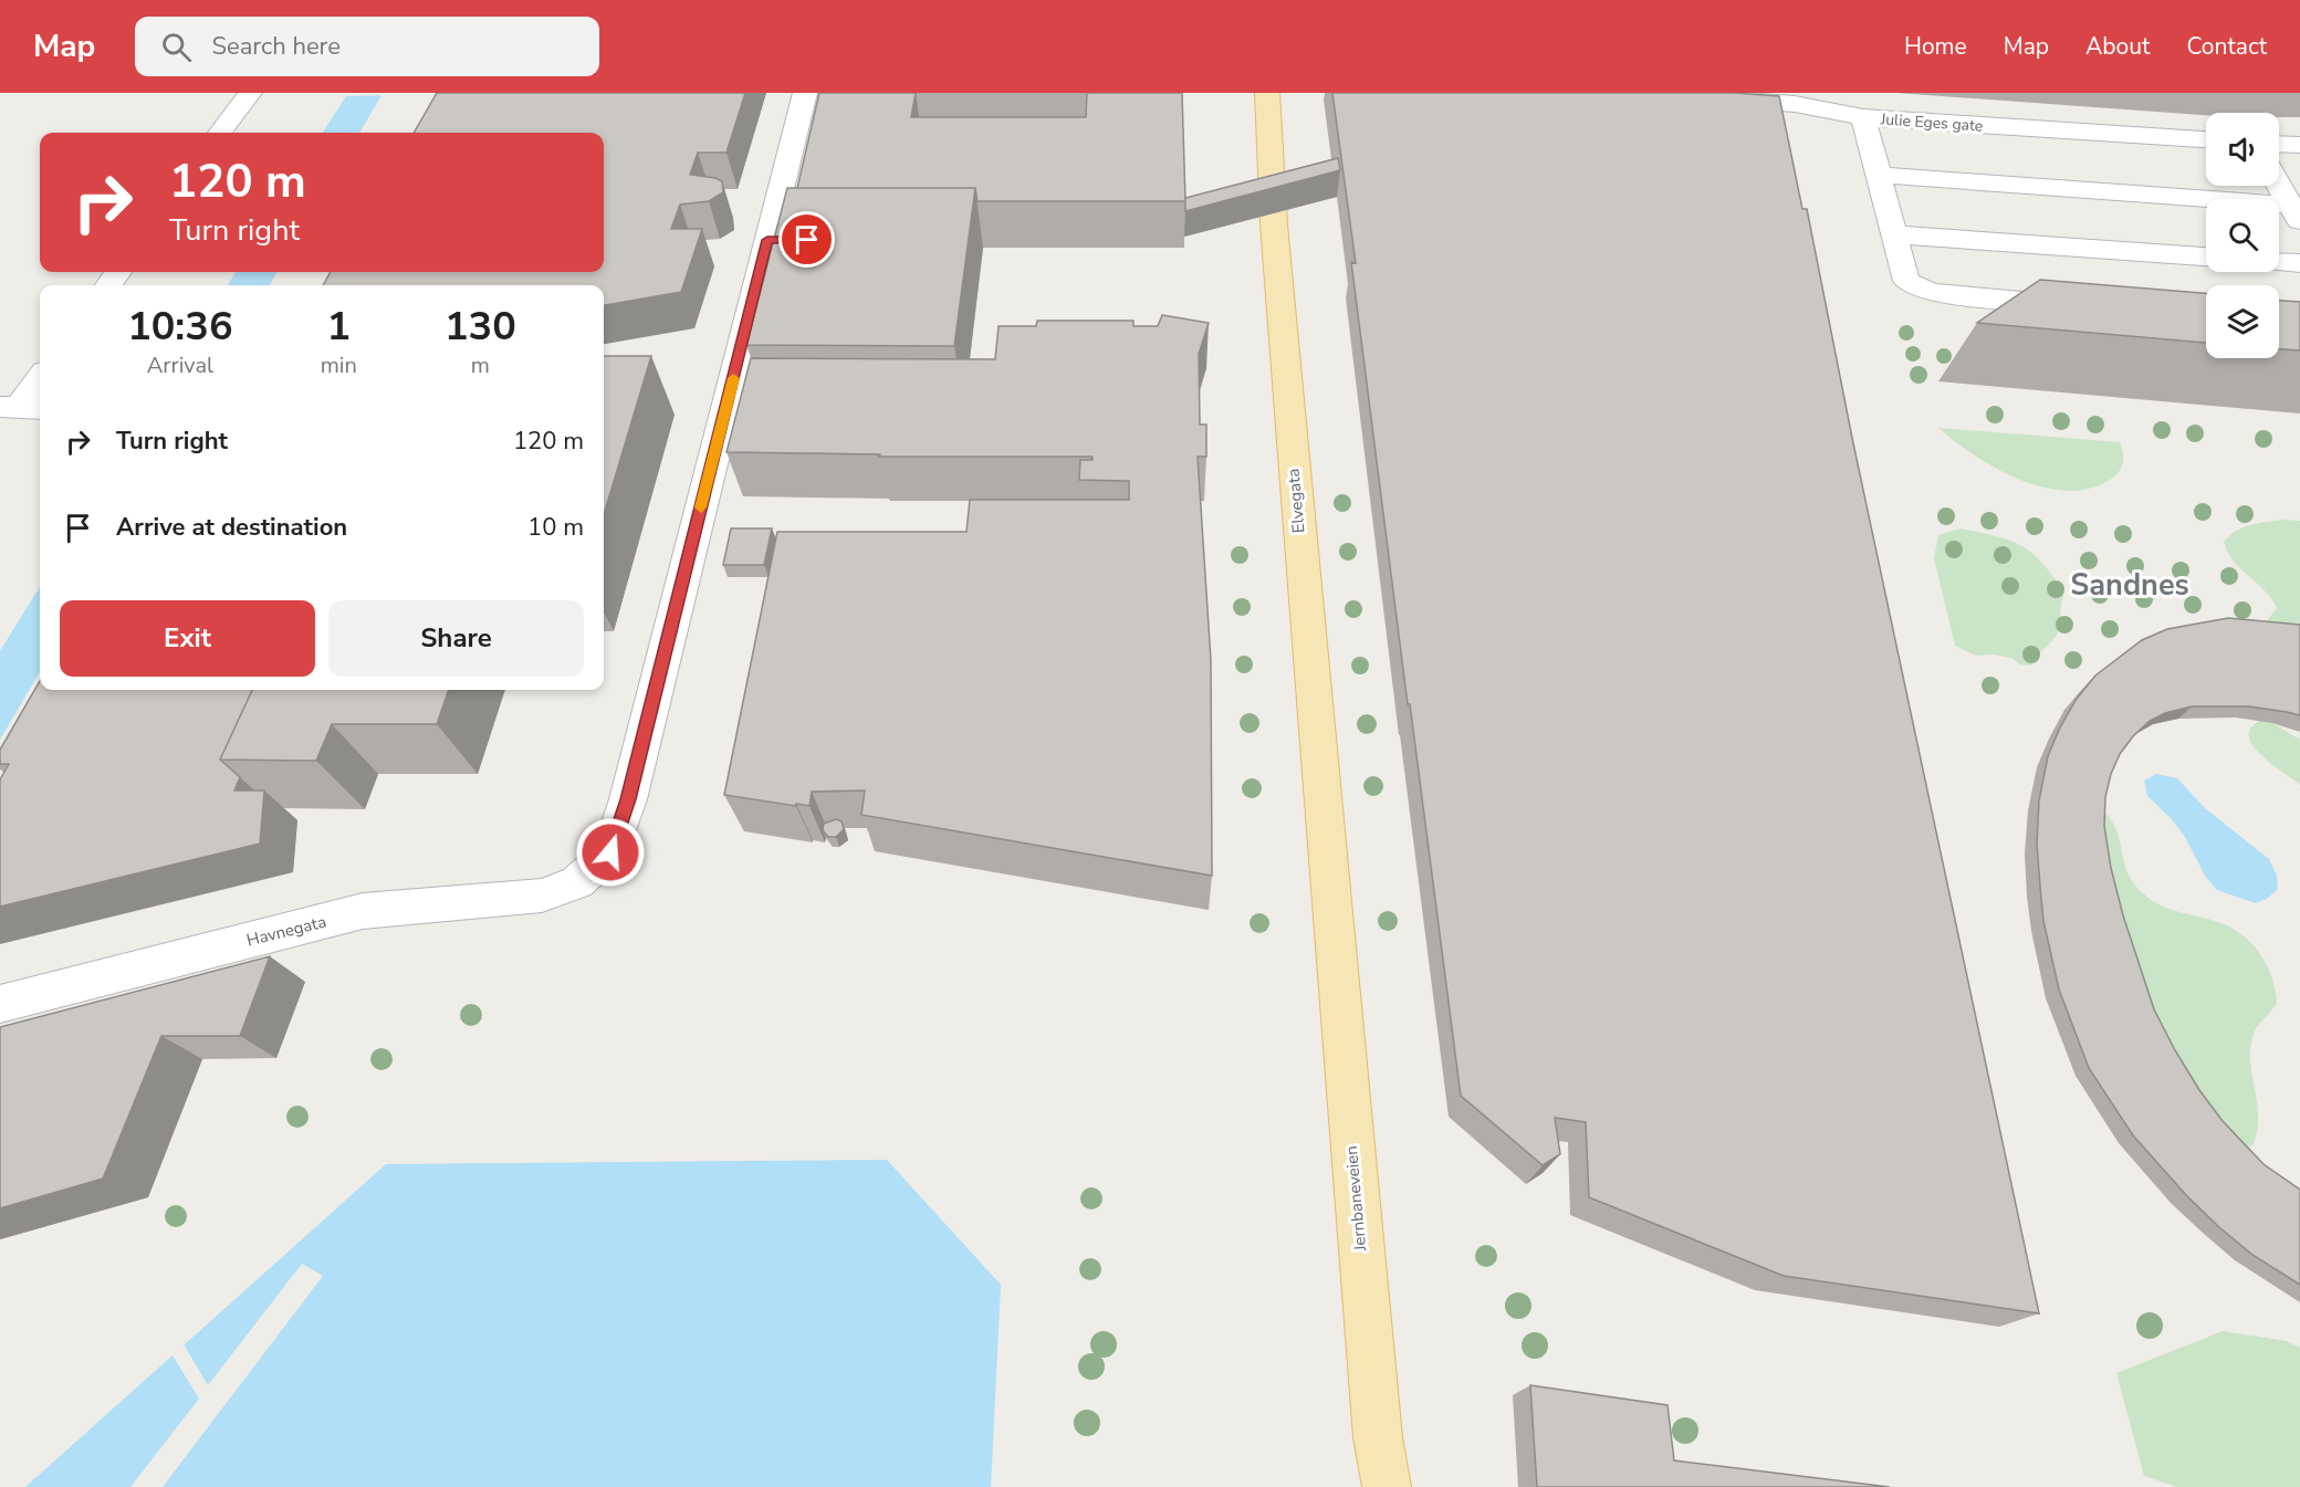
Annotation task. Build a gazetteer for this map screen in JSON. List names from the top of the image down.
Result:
{
  "streets": {
    "main road": ["Elvegata", "Jernbaneveien"],
    "street": ["Julie Eges gate", "Havnegata"]
  },
  "crossings": [
    ["Elvegata", "Jernbaneveien"]
  ],
  "districts": ["Sandnes"],
  "page": {
    "header": "Map",
    "search": "Search here",
    "nav": [
      "Home",
      "Map",
      "About",
      "Contact"
    ],
    "turn": ["120 m", "Turn right"],
    "eta": [
      "10:36",
      "Arrival",
      "1",
      "min",
      "130",
      "m"
    ],
    "list": [
      {
        "name": "Turn right",
        "value": "120 m"
      },
      {
        "name": "Arrive at destination",
        "value": "10 m"
      }
    ],
    "buttons": ["Exit", "Share"]
  }
}
